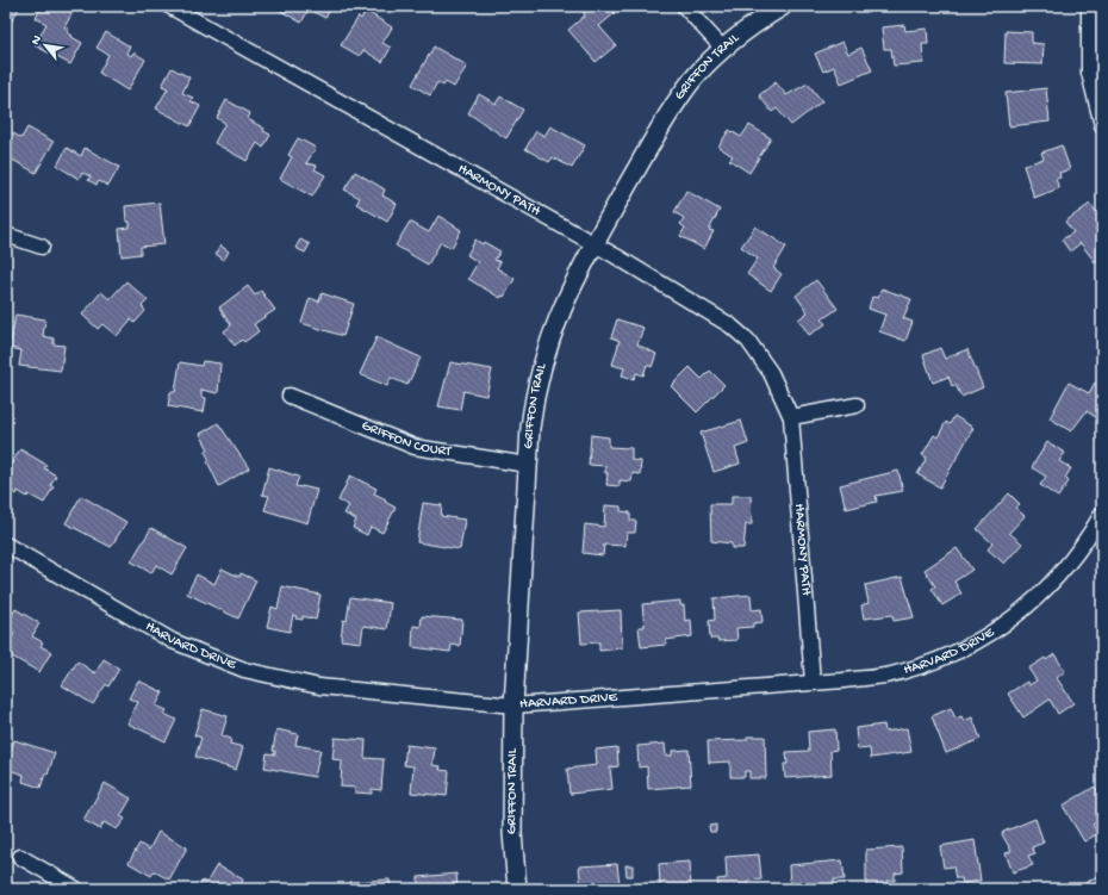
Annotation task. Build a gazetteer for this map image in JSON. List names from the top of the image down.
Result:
{
  "streets": {
    "street": [
      "GRIFFON TRAIL",
      "HARMONY PATH",
      "GRIFFON COURT",
      "HARVARD DRIVE"
    ]
  },
  "crossings": [
    ["GRIFFON TRAIL", "HARMONY PATH"],
    ["GRIFFON TRAIL", "GRIFFON COURT"],
    ["GRIFFON TRAIL", "HARVARD DRIVE"],
    ["HARMONY PATH", "HARVARD DRIVE"]
  ],
  "north": "top left"
}
